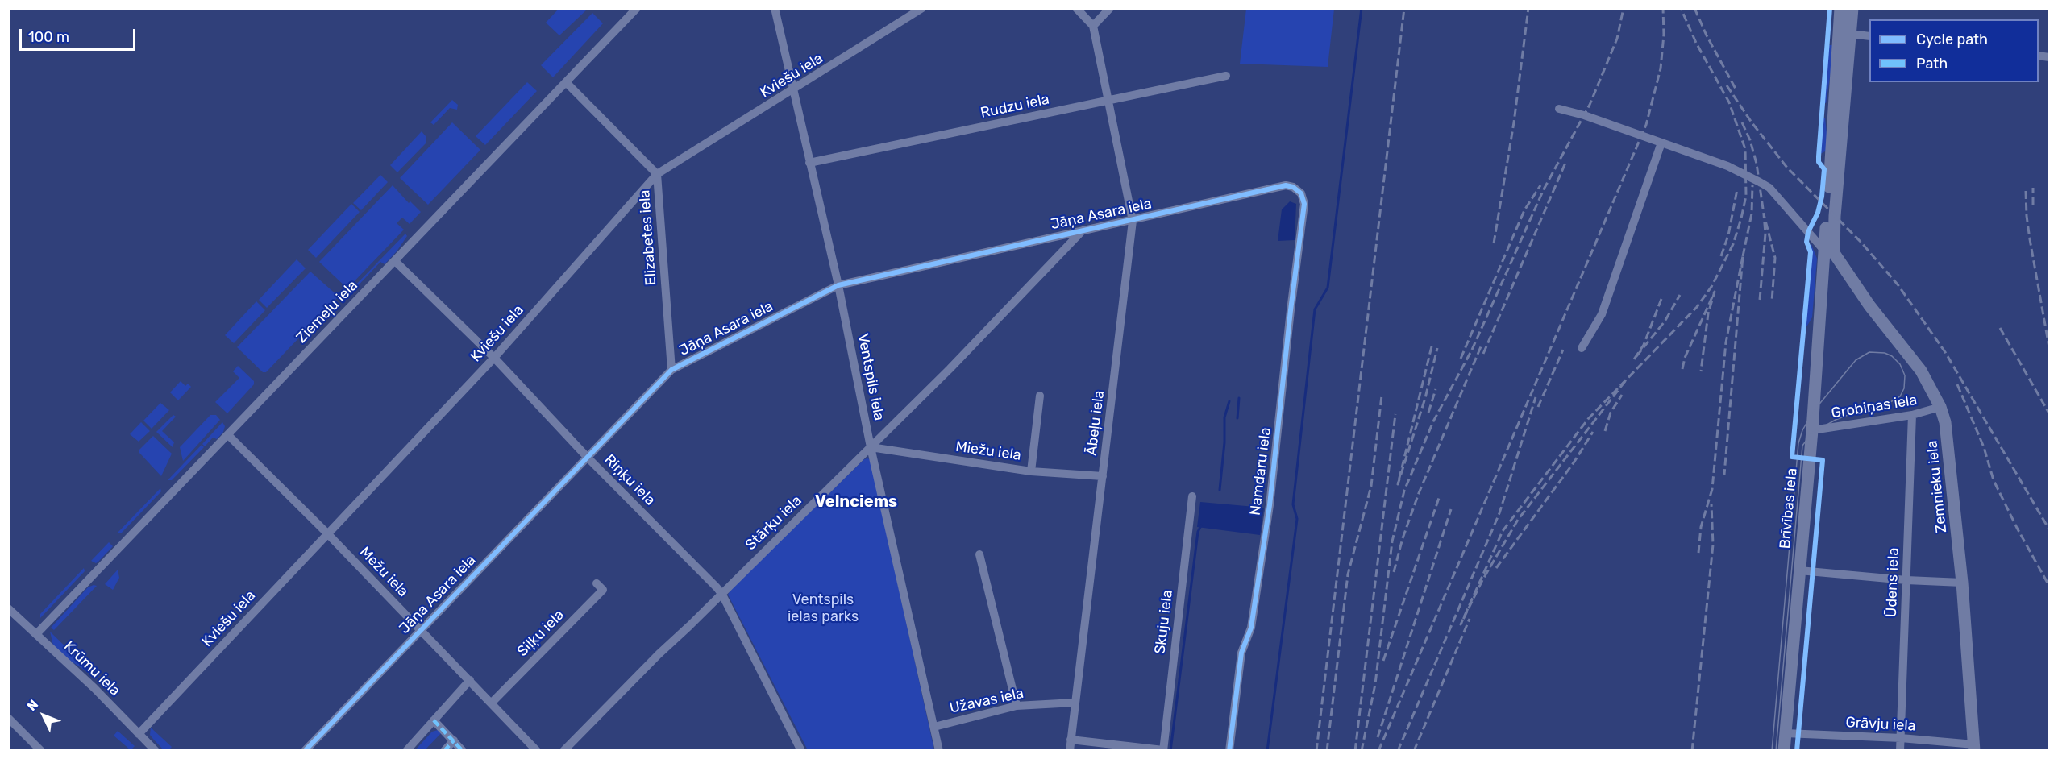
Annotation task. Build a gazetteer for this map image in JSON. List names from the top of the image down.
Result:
{
  "streets": {
    "highway": ["Zemnieku iela", "Brīvības iela"],
    "street": [
      "Kviešu iela",
      "Rudzu iela",
      "Jāņa Asara iela",
      "Elizabetes iela",
      "Ziemeļu iela",
      "Ventspils iela",
      "Grobiņas iela",
      "Ābeļu iela",
      "Miežu iela",
      "Namdaru iela",
      "Riņķu iela",
      "Stārķu iela",
      "Mežu iela",
      "Ūdens iela",
      "Skuju iela",
      "Siļķu iela",
      "Krūmu iela",
      "Užavas iela",
      "Grāvju iela"
    ]
  },
  "crossings": [
    ["Kviešu iela", "Elizabetes iela"],
    ["Kviešu iela", "Ventspils iela"],
    ["Kviešu iela", "Riņķu iela"],
    ["Kviešu iela", "Mežu iela"],
    ["Kviešu iela", "Krūmu iela"],
    ["Rudzu iela", "Ventspils iela"],
    ["Rudzu iela", "Ābeļu iela"],
    ["Jāņa Asara iela", "Elizabetes iela"],
    ["Jāņa Asara iela", "Ventspils iela"],
    ["Jāņa Asara iela", "Ābeļu iela"],
    ["Jāņa Asara iela", "Namdaru iela"],
    ["Jāņa Asara iela", "Riņķu iela"],
    ["Jāņa Asara iela", "Stārķu iela"],
    ["Jāņa Asara iela", "Mežu iela"],
    ["Elizabetes iela", "Ziemeļu iela"],
    ["Ziemeļu iela", "Riņķu iela"],
    ["Ziemeļu iela", "Mežu iela"],
    ["Ziemeļu iela", "Krūmu iela"],
    ["Ventspils iela", "Miežu iela"],
    ["Ventspils iela", "Stārķu iela"],
    ["Ventspils iela", "Užavas iela"],
    ["Grobiņas iela", "Zemnieku iela"],
    ["Grobiņas iela", "Brīvības iela"],
    ["Grobiņas iela", "Ūdens iela"],
    ["Ābeļu iela", "Miežu iela"],
    ["Ābeļu iela", "Užavas iela"],
    ["Miežu iela", "Stārķu iela"],
    ["Riņķu iela", "Stārķu iela"],
    ["Zemnieku iela", "Brīvības iela"],
    ["Zemnieku iela", "Grāvju iela"],
    ["Brīvības iela", "Grāvju iela"],
    ["Mežu iela", "Siļķu iela"],
    ["Ūdens iela", "Grāvju iela"]
  ],
  "districts": ["Velnciems"],
  "parks": ["Ventspils ielas parks"],
  "legend": ["Cycle path", "Path"],
  "scale_bar": "100 m",
  "north": "top left"
}
